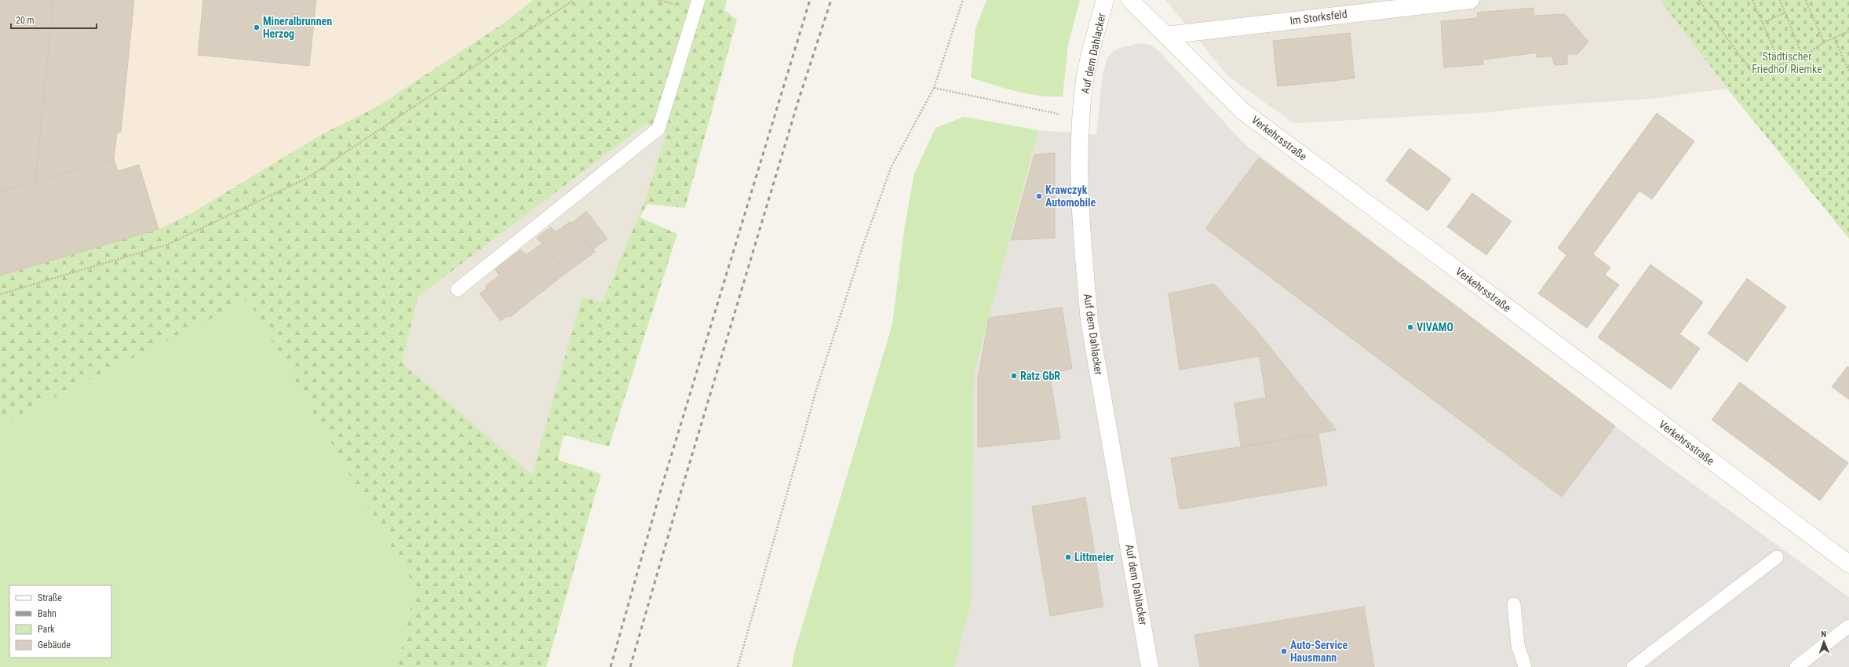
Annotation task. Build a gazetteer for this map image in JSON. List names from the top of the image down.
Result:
{
  "streets": {
    "street": ["Im Storksfeld", "Auf dem Dahlacker", "Verkehrsstraße"]
  },
  "crossings": [
    ["Im Storksfeld", "Verkehrsstraße"]
  ],
  "parks": ["Städtischer Friedhof Riemke"],
  "places": [
    "Mineralbrunnen Herzog",
    "Krawczyk Automobile",
    "VIVAMO",
    "Ratz GbR",
    "Littmeier",
    "Auto-Service Hausmann"
  ],
  "legend": [
    "Straße",
    "Bahn",
    "Park",
    "Gebäude"
  ],
  "scale_bar": "20 m",
  "north": "top"
}
